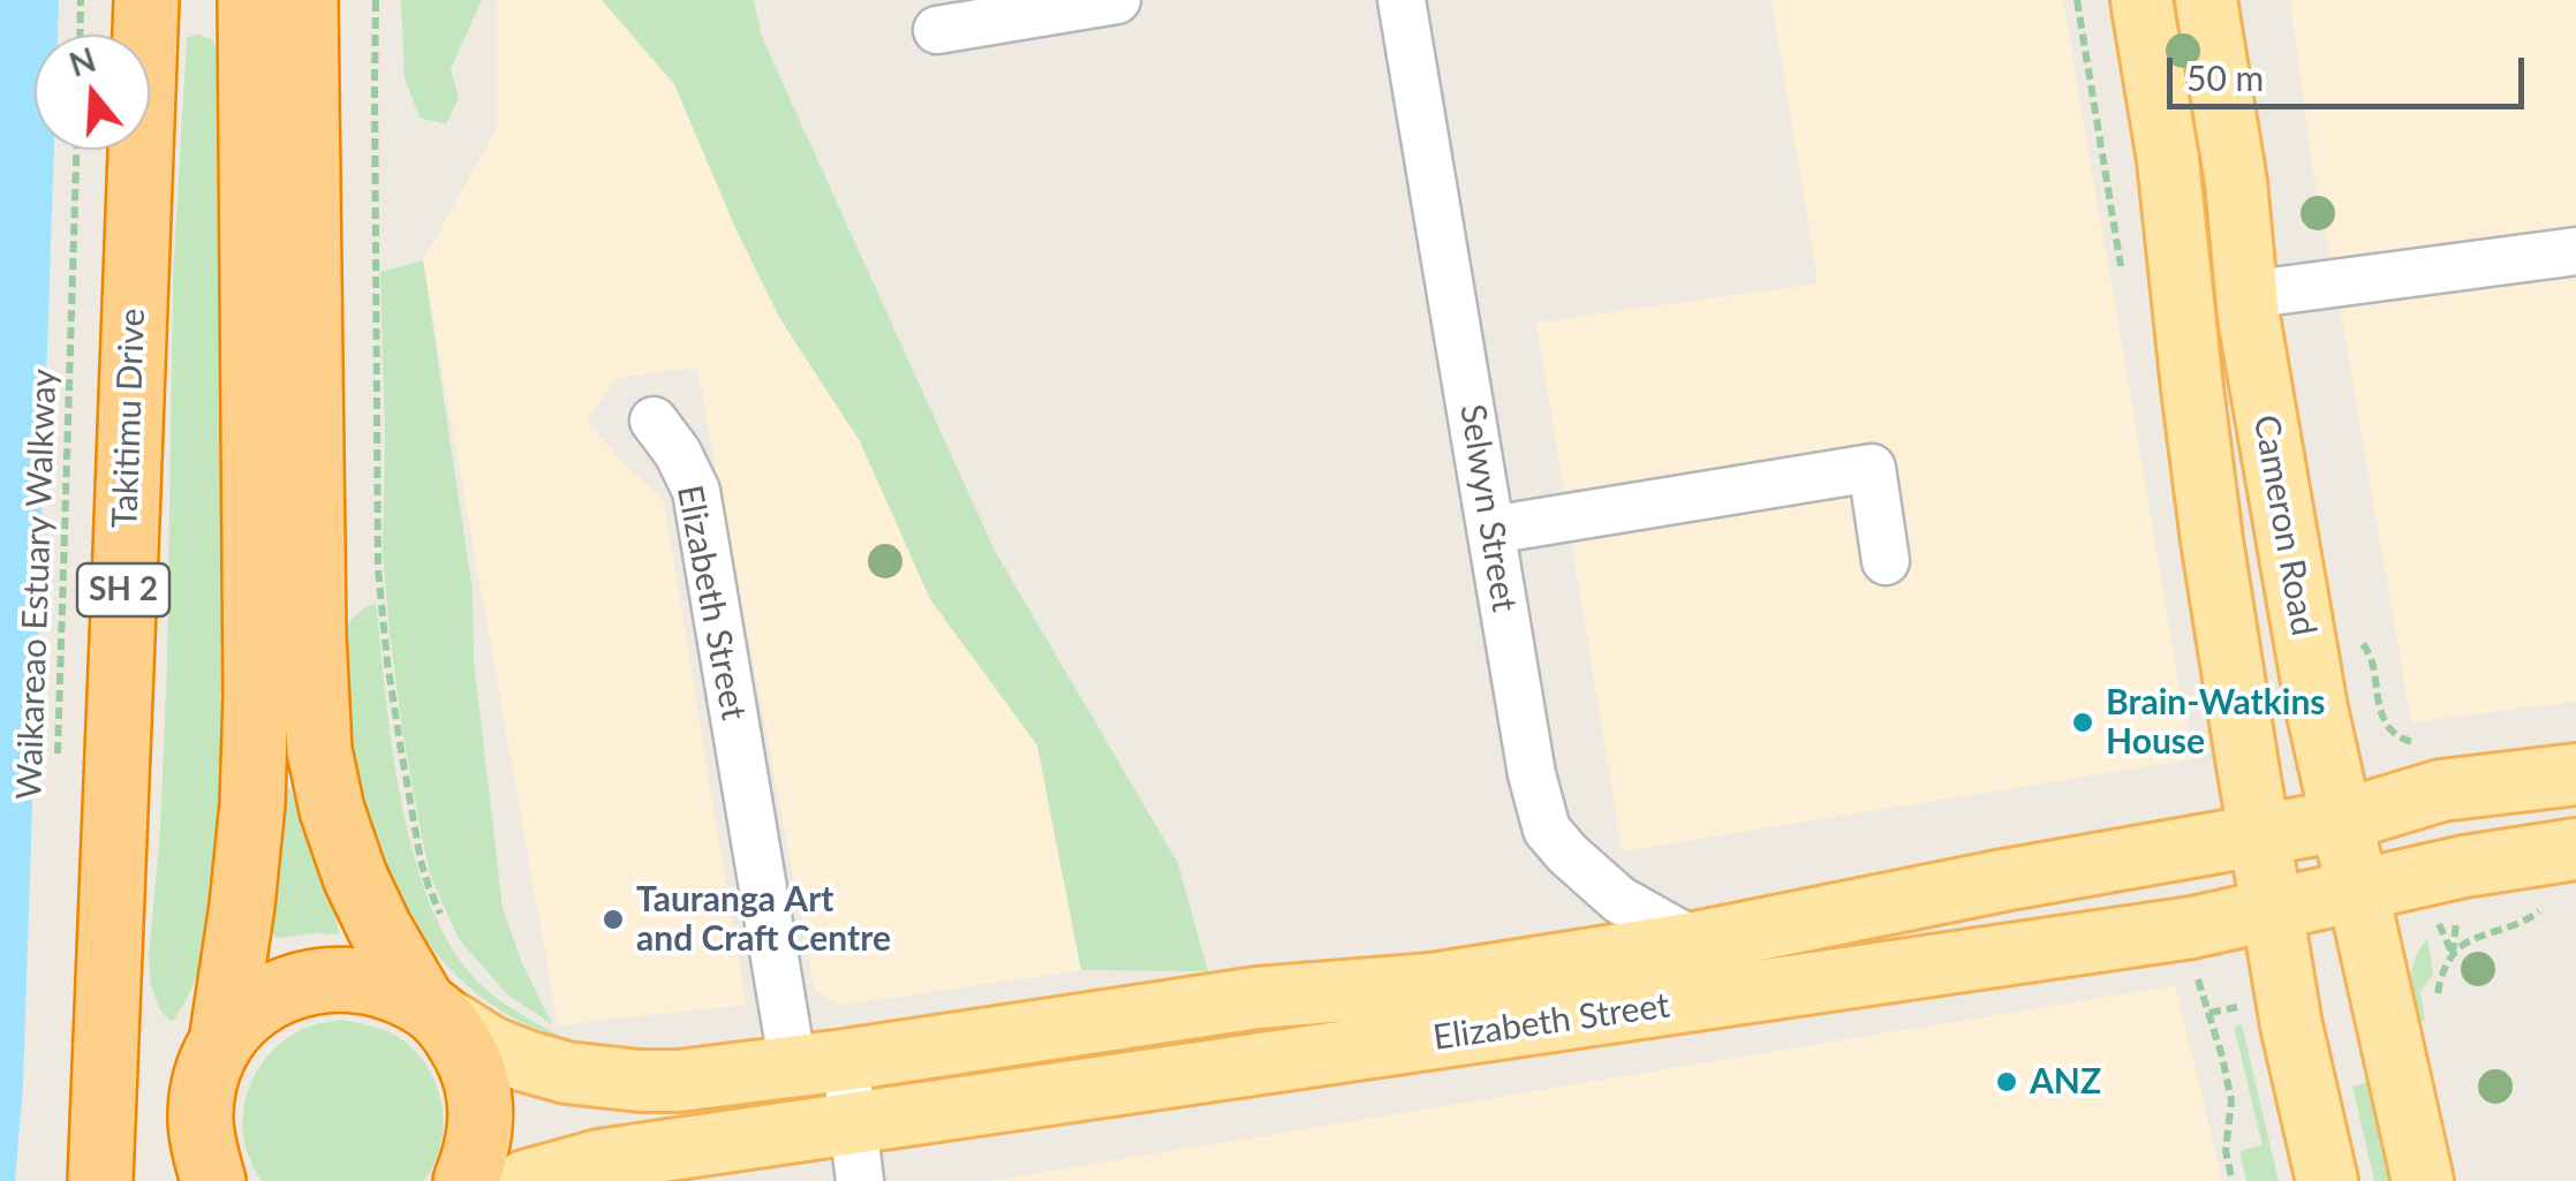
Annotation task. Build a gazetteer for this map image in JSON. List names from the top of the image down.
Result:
{
  "streets": {
    "highway": ["Takitimu Drive", "SH 2"],
    "main road": ["Cameron Road", "Elizabeth Street"],
    "street": ["Selwyn Street"],
    "path": ["Waikareao Estuary Walkway"]
  },
  "crossings": [
    ["Selwyn Street", "Elizabeth Street"],
    ["Cameron Road", "Elizabeth Street"]
  ],
  "places": ["Brain-Watkins House", "Tauranga Art and Craft Centre", "ANZ"],
  "scale_bar": "50 m",
  "north": "top"
}
